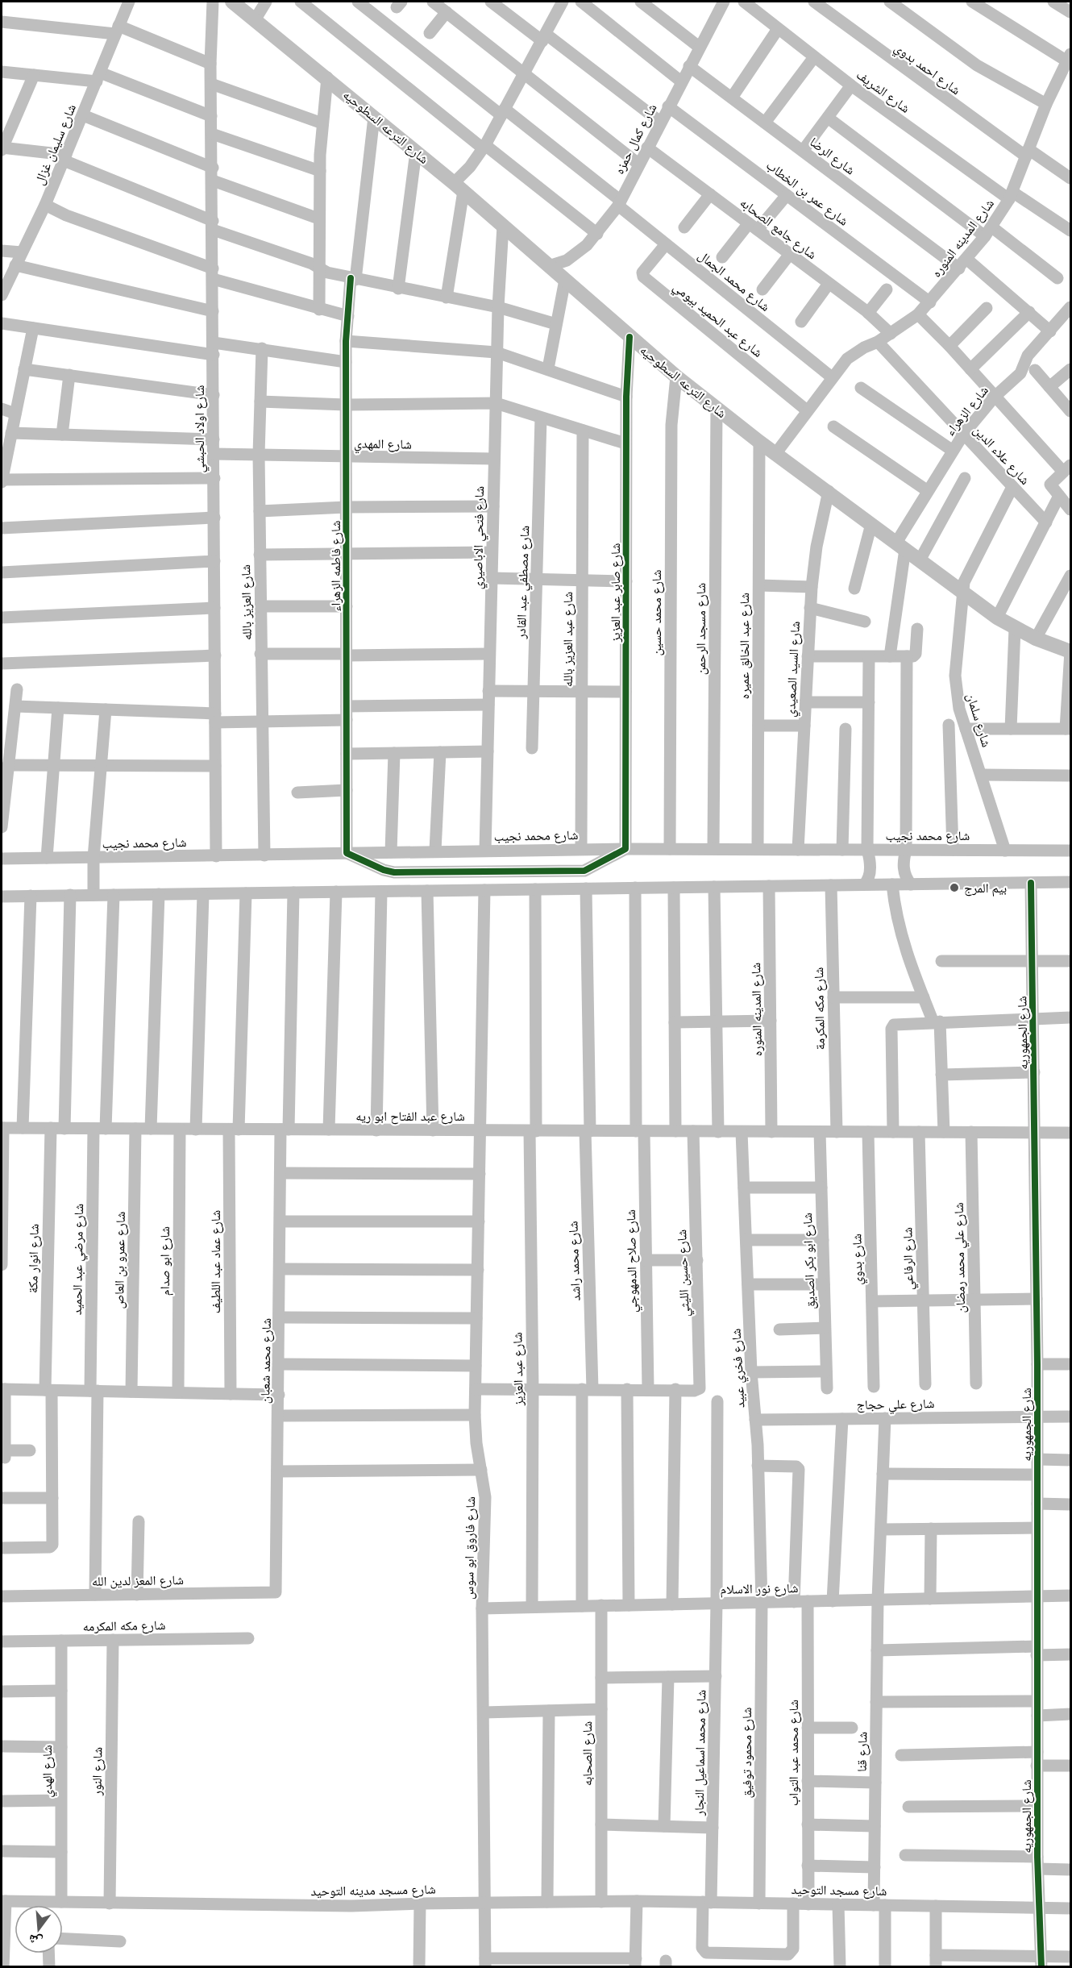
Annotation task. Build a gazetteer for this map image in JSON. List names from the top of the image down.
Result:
{
  "streets": {
    "street": [
      "شارع احمد بدوي",
      "شارع الشريف",
      "شارع الترعه السطوحيه",
      "شارع كمال حمزه",
      "شارع سليمان غزال",
      "شارع الرضا",
      "شارع عمر بن الخطاب",
      "شارع جامع الصحابه",
      "شارع المدينه المنوره",
      "شارع محمد الجمال",
      "شارع عبد الحميد بيومي",
      "شارع الزهراء",
      "شارع اولاد الحبشي",
      "شارع المهدي",
      "شارع علاء الدين",
      "شارع فتحي الاباصيري",
      "شارع فاطمه الزهراء",
      "شارع مصطفي عبد القادر",
      "شارع صابر عبد العزيز",
      "شارع العزيز بالله",
      "شارع محمد حسين",
      "شارع مسجد الرحمن",
      "شارع عبد العزيز بالله",
      "شارع عبد الخالق عميره",
      "شارع السيد الصعيدي",
      "شارع سلمان",
      "شارع محمد نجيب",
      "شارع مكه المكرمة",
      "شارع الجمهوريه",
      "شارع عبد الفتاح ابو ريه",
      "شارع علي محمد رمضان",
      "شارع انوار مكة",
      "شارع الرفاعي",
      "شارع مرضي عبد الحميد",
      "شارع بدوي",
      "شارع عمرو بن العاص",
      "شارع ابو صدام",
      "شارع محمد راشد",
      "شارع صلاح الدمهوجي",
      "شارع ابو بكر الصديق",
      "شارع عماد عبد اللطيف",
      "شارع حسين الليثي",
      "شارع محمد شعبان",
      "شارع فخري عبيد",
      "شارع عبد العزيز",
      "شارع علي حجاج",
      "شارع فاروق ابو سوس",
      "شارع المعز لدين الله",
      "شارع نور الاسلام",
      "شارع مكه المكرمه",
      "شارع قنا",
      "شارع محمد اسماعيل النجار",
      "شارع محمود توفيق",
      "شارع محمد عبد التواب",
      "شارع الصحابه",
      "شارع الهدي",
      "شارع النور",
      "شارع مسجد مدينه التوحيد",
      "شارع مسجد التوحيد"
    ]
  },
  "crossings": [
    ["شارع احمد بدوي", "شارع المدينه المنوره"],
    ["شارع الشريف", "شارع المدينه المنوره"],
    ["شارع الترعه السطوحيه", "شارع كمال حمزه"],
    ["شارع الترعه السطوحيه", "شارع المدينه المنوره"],
    ["شارع الترعه السطوحيه", "شارع الزهراء"],
    ["شارع الترعه السطوحيه", "شارع فتحي الاباصيري"],
    ["شارع الترعه السطوحيه", "شارع فاطمه الزهراء"],
    ["شارع الترعه السطوحيه", "شارع صابر عبد العزيز"],
    ["شارع الترعه السطوحيه", "شارع محمد حسين"],
    ["شارع الترعه السطوحيه", "شارع مسجد الرحمن"],
    ["شارع الترعه السطوحيه", "شارع عبد الخالق عميره"],
    ["شارع الترعه السطوحيه", "شارع السيد الصعيدي"],
    ["شارع الترعه السطوحيه", "شارع سلمان"],
    ["شارع كمال حمزه", "شارع الرضا"],
    ["شارع كمال حمزه", "شارع عمر بن الخطاب"],
    ["شارع كمال حمزه", "شارع جامع الصحابه"],
    ["شارع كمال حمزه", "شارع محمد الجمال"],
    ["شارع الرضا", "شارع المدينه المنوره"],
    ["شارع الرضا", "شارع الزهراء"],
    ["شارع عمر بن الخطاب", "شارع المدينه المنوره"],
    ["شارع جامع الصحابه", "شارع المدينه المنوره"],
    ["شارع المدينه المنوره", "شارع محمد الجمال"],
    ["شارع المدينه المنوره", "شارع عبد الحميد بيومي"],
    ["شارع المدينه المنوره", "شارع علاء الدين"],
    ["شارع المدينه المنوره", "شارع عبد الفتاح ابو ريه"],
    ["شارع محمد الجمال", "شارع عبد الحميد بيومي"],
    ["شارع الزهراء", "شارع علاء الدين"],
    ["شارع اولاد الحبشي", "شارع المهدي"],
    ["شارع اولاد الحبشي", "شارع محمد نجيب"],
    ["شارع المهدي", "شارع فتحي الاباصيري"],
    ["شارع المهدي", "شارع فاطمه الزهراء"],
    ["شارع المهدي", "شارع العزيز بالله"],
    ["شارع علاء الدين", "شارع سلمان"],
    ["شارع فتحي الاباصيري", "شارع محمد نجيب"],
    ["شارع فاطمه الزهراء", "شارع محمد نجيب"],
    ["شارع صابر عبد العزيز", "شارع محمد نجيب"],
    ["شارع العزيز بالله", "شارع محمد نجيب"],
    ["شارع محمد حسين", "شارع محمد نجيب"],
    ["شارع مسجد الرحمن", "شارع محمد نجيب"],
    ["شارع عبد العزيز بالله", "شارع محمد نجيب"],
    ["شارع عبد الخالق عميره", "شارع محمد نجيب"],
    ["شارع السيد الصعيدي", "شارع محمد نجيب"],
    ["شارع سلمان", "شارع محمد نجيب"],
    ["شارع مكه المكرمة", "شارع عبد الفتاح ابو ريه"],
    ["شارع الجمهوريه", "شارع عبد الفتاح ابو ريه"],
    ["شارع الجمهوريه", "شارع علي حجاج"],
    ["شارع الجمهوريه", "شارع نور الاسلام"],
    ["شارع الجمهوريه", "شارع مسجد التوحيد"],
    ["شارع عبد الفتاح ابو ريه", "شارع علي محمد رمضان"],
    ["شارع عبد الفتاح ابو ريه", "شارع انوار مكة"],
    ["شارع عبد الفتاح ابو ريه", "شارع الرفاعي"],
    ["شارع عبد الفتاح ابو ريه", "شارع مرضي عبد الحميد"],
    ["شارع عبد الفتاح ابو ريه", "شارع بدوي"],
    ["شارع عبد الفتاح ابو ريه", "شارع عمرو بن العاص"],
    ["شارع عبد الفتاح ابو ريه", "شارع ابو صدام"],
    ["شارع عبد الفتاح ابو ريه", "شارع محمد راشد"],
    ["شارع عبد الفتاح ابو ريه", "شارع صلاح الدمهوجي"],
    ["شارع عبد الفتاح ابو ريه", "شارع ابو بكر الصديق"],
    ["شارع عبد الفتاح ابو ريه", "شارع عماد عبد اللطيف"],
    ["شارع عبد الفتاح ابو ريه", "شارع حسين الليثي"],
    ["شارع عبد الفتاح ابو ريه", "شارع محمد شعبان"],
    ["شارع عبد الفتاح ابو ريه", "شارع فخري عبيد"],
    ["شارع عبد الفتاح ابو ريه", "شارع عبد العزيز"],
    ["شارع عبد الفتاح ابو ريه", "شارع فاروق ابو سوس"],
    ["شارع مرضي عبد الحميد", "شارع المعز لدين الله"],
    ["شارع محمد راشد", "شارع نور الاسلام"],
    ["شارع محمد شعبان", "شارع المعز لدين الله"],
    ["شارع فخري عبيد", "شارع علي حجاج"],
    ["شارع فخري عبيد", "شارع نور الاسلام"],
    ["شارع فخري عبيد", "شارع محمود توفيق"],
    ["شارع عبد العزيز", "شارع نور الاسلام"],
    ["شارع فاروق ابو سوس", "شارع نور الاسلام"],
    ["شارع فاروق ابو سوس", "شارع مسجد مدينه التوحيد"],
    ["شارع نور الاسلام", "شارع قنا"],
    ["شارع نور الاسلام", "شارع محمد اسماعيل النجار"],
    ["شارع نور الاسلام", "شارع محمود توفيق"],
    ["شارع نور الاسلام", "شارع محمد عبد التواب"],
    ["شارع نور الاسلام", "شارع الصحابه"],
    ["شارع مكه المكرمه", "شارع الهدي"],
    ["شارع مكه المكرمه", "شارع النور"],
    ["شارع قنا", "شارع مسجد التوحيد"],
    ["شارع محمد اسماعيل النجار", "شارع مسجد التوحيد"],
    ["شارع محمود توفيق", "شارع مسجد التوحيد"],
    ["شارع محمد عبد التواب", "شارع مسجد التوحيد"],
    ["شارع الصحابه", "شارع مسجد مدينه التوحيد"],
    ["شارع الهدي", "شارع مسجد مدينه التوحيد"],
    ["شارع النور", "شارع مسجد مدينه التوحيد"],
    ["شارع مسجد مدينه التوحيد", "شارع مسجد التوحيد"]
  ],
  "places": ["بيم المرج"],
  "north": "bottom"
}
